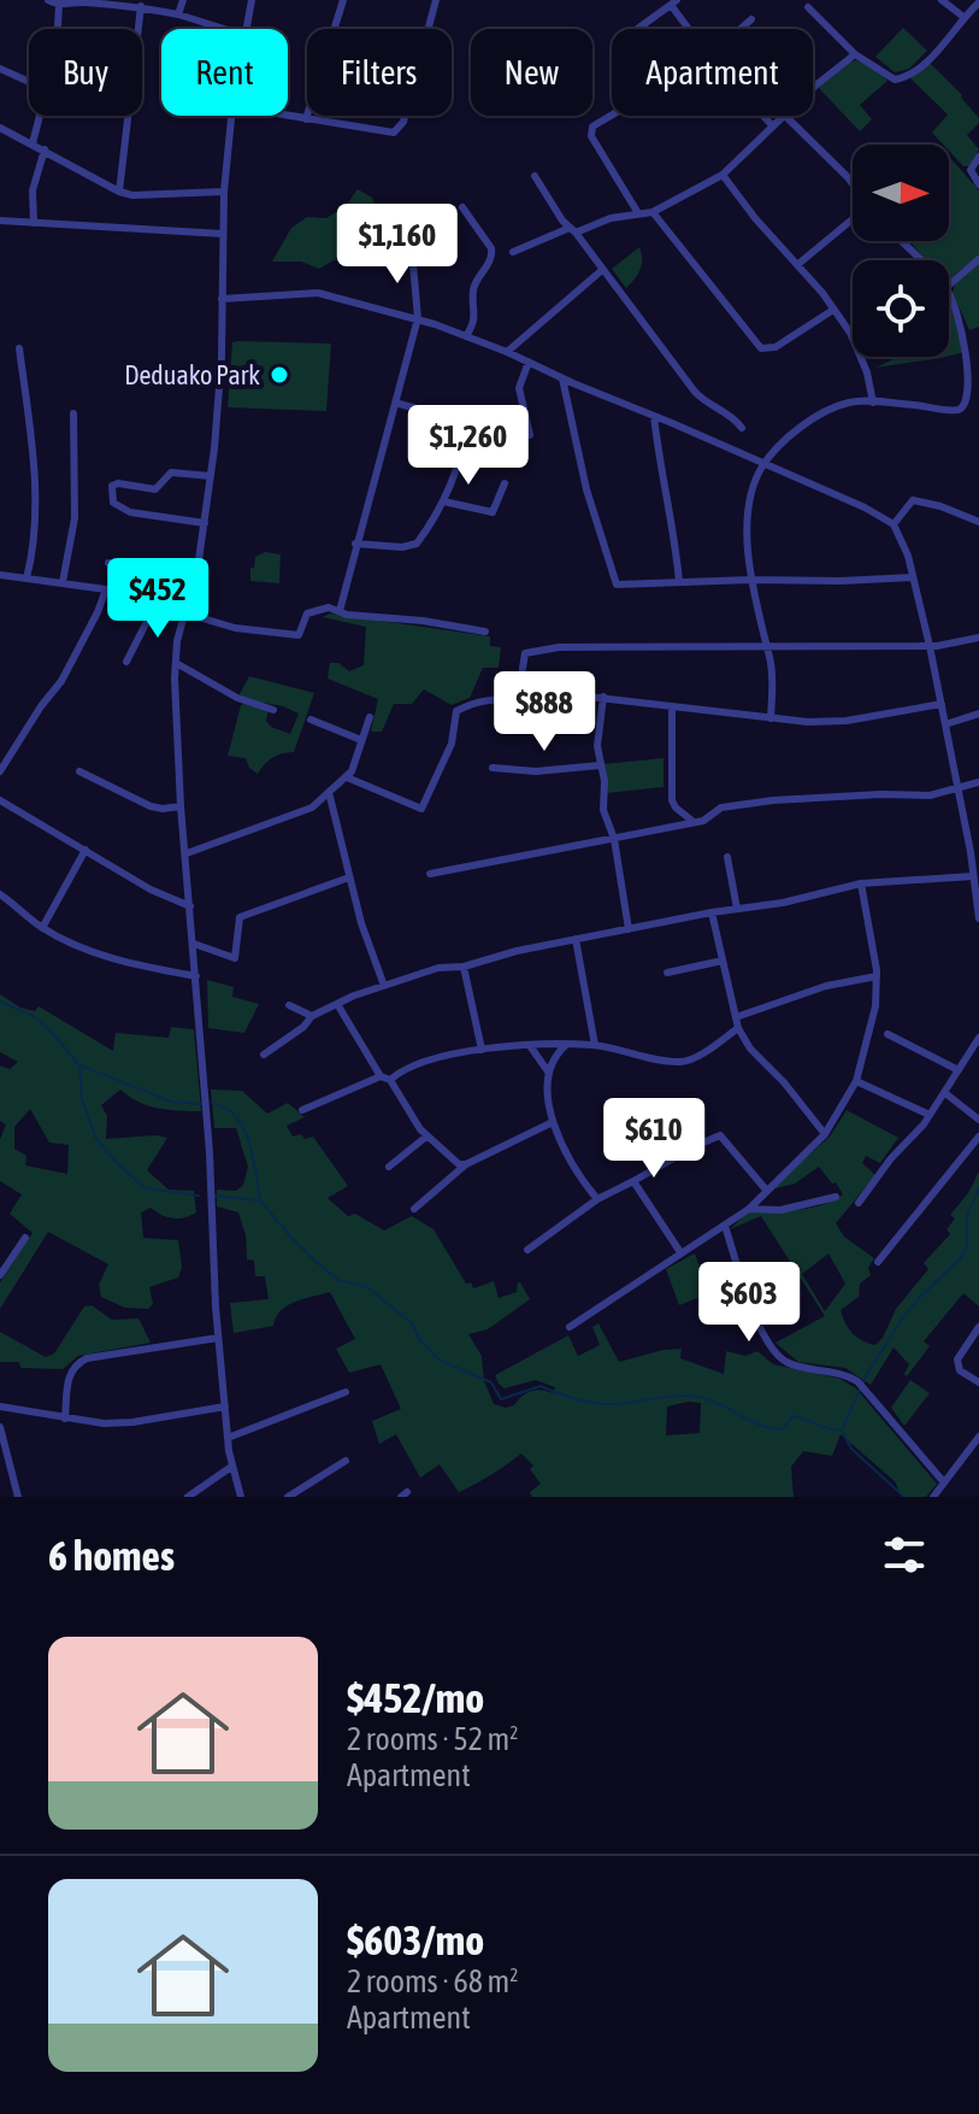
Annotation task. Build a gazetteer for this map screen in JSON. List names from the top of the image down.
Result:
{
  "places": ["Deduako Park"],
  "north": "right",
  "page": {
    "chip": [
      "Buy",
      "Rent",
      "Filters",
      "New",
      "Apartment"
    ],
    "price": [
      "$1,160",
      "$1,260",
      "$452",
      "$888",
      "$610",
      "$603"
    ],
    "heading": "6 homes",
    "list": [
      {
        "name": "$452/mo",
        "note": "2 rooms · 52 m² · Apartment"
      },
      {
        "name": "$603/mo",
        "note": "2 rooms · 68 m² · Apartment"
      }
    ]
  }
}
